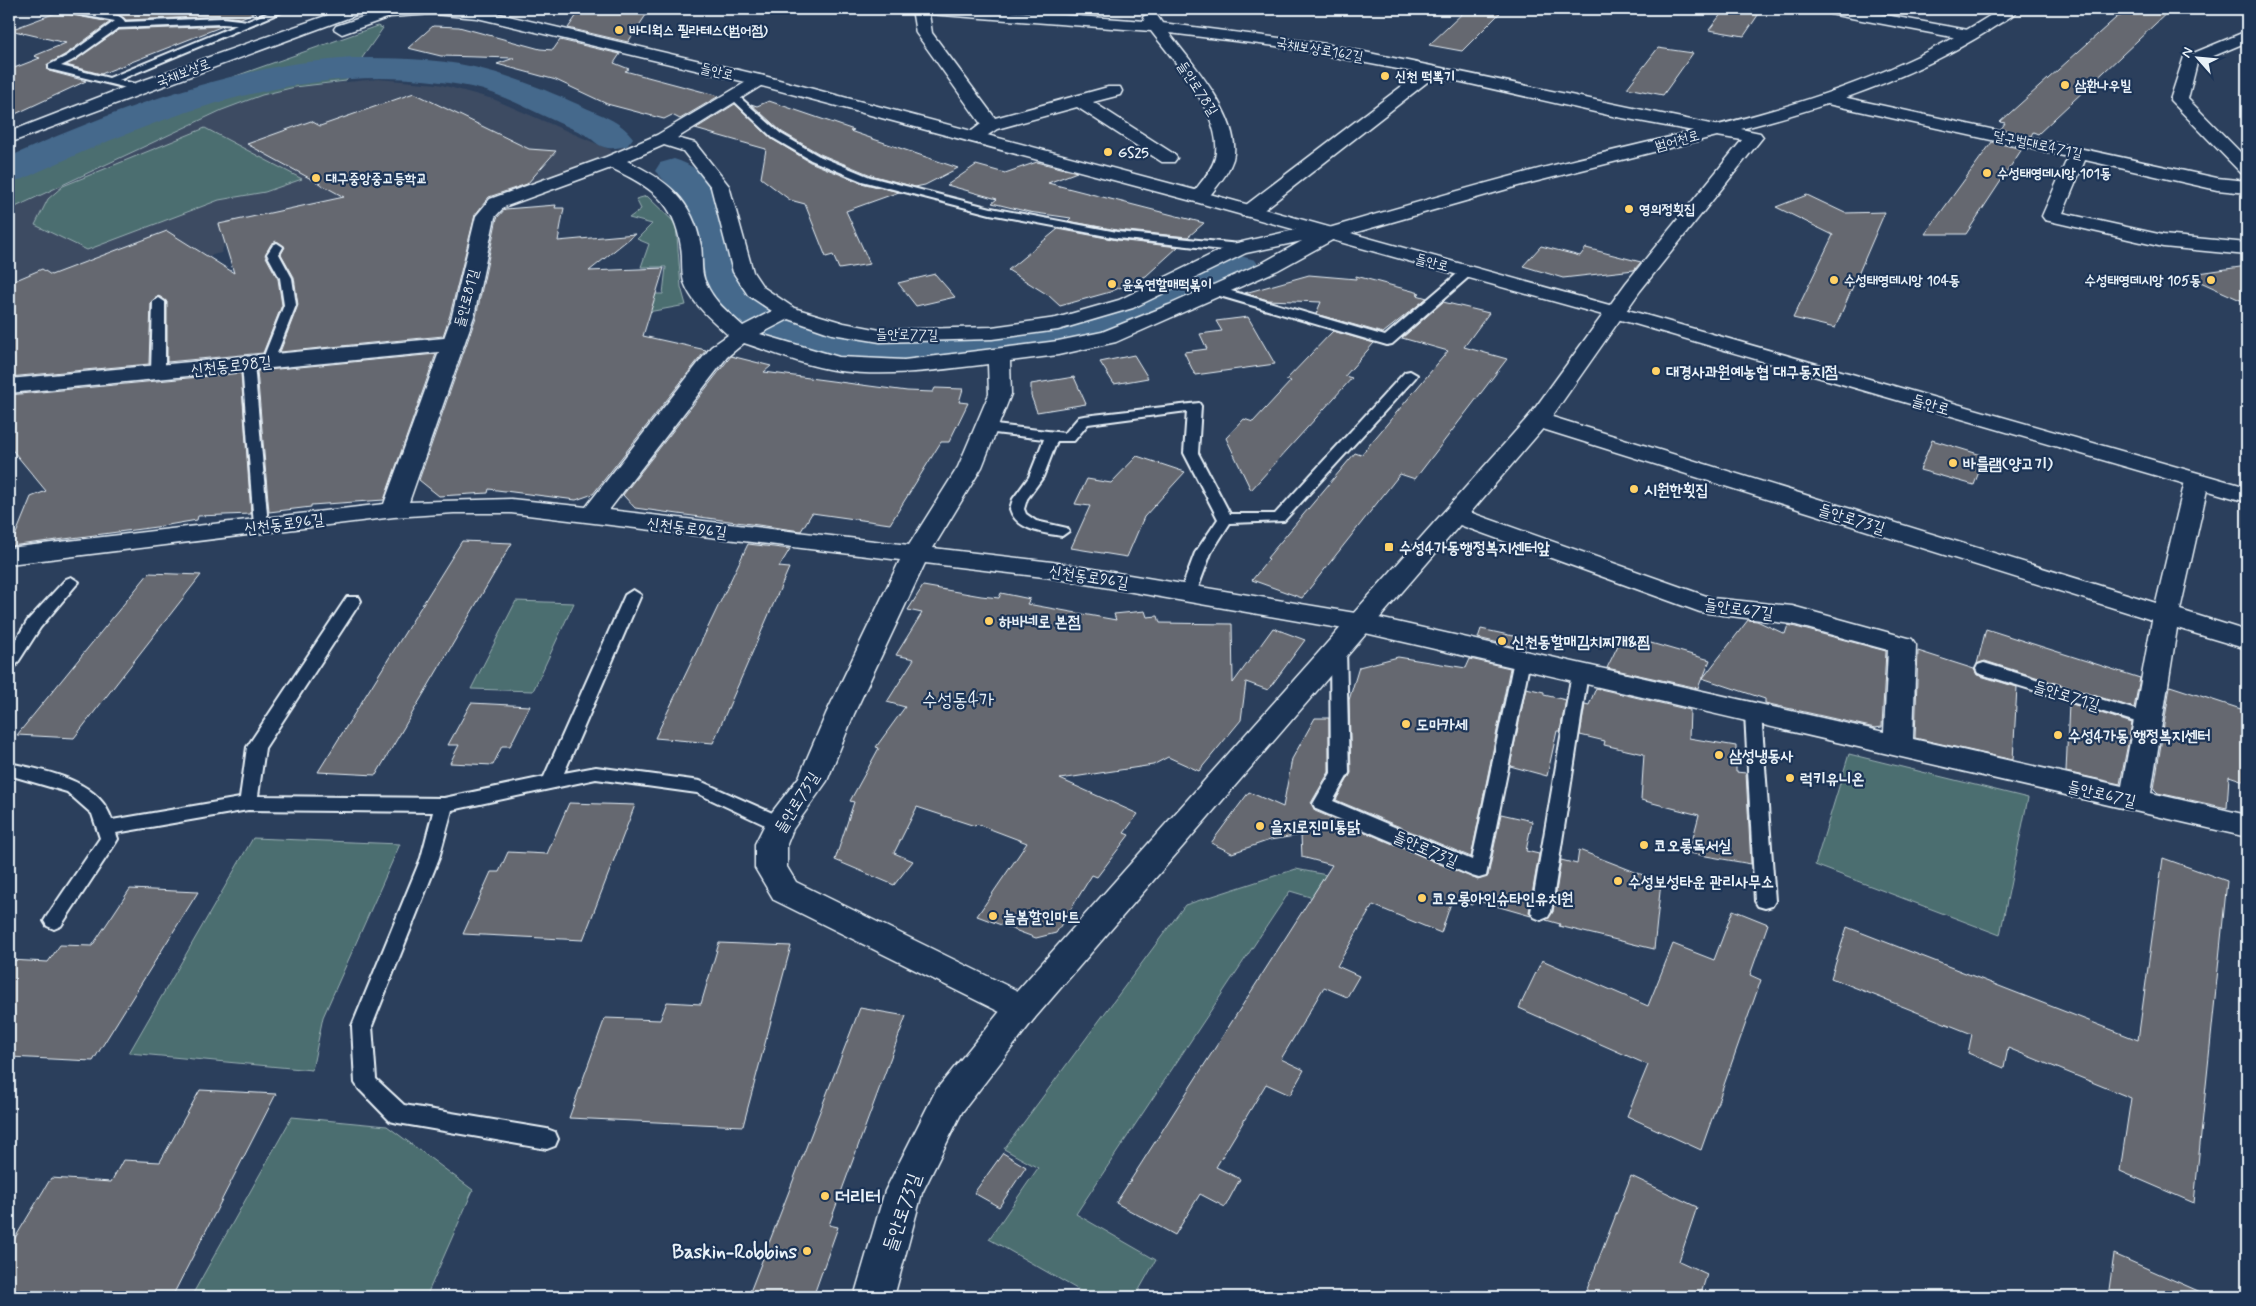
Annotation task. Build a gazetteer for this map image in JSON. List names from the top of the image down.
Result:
{
  "streets": {
    "street": [
      "국채보상로162길",
      "들안로",
      "국채보상로",
      "들안로78길",
      "범어천로",
      "달구벌대로471길",
      "들안로81길",
      "들안로77길",
      "신천동로98길",
      "들안로73길",
      "신천동로96길",
      "들안로67길"
    ],
    "lane": ["들안로71길"]
  },
  "crossings": [
    ["국채보상로162길", "들안로78길"],
    ["국채보상로162길", "범어천로"],
    ["들안로", "국채보상로"],
    ["들안로", "들안로78길"],
    ["들안로", "범어천로"],
    ["들안로", "들안로77길"],
    ["들안로", "들안로73길"],
    ["범어천로", "달구벌대로471길"],
    ["범어천로", "들안로77길"],
    ["들안로81길", "들안로77길"],
    ["들안로81길", "신천동로98길"],
    ["들안로81길", "신천동로96길"],
    ["들안로73길", "신천동로96길"],
    ["들안로73길", "들안로67길"],
    ["신천동로96길", "들안로67길"]
  ],
  "districts": ["수성동4가"],
  "places": {
    "other": [
      "바디웍스 필라테스(범어점)",
      "신천 떡뽁기",
      "삼환나우빌",
      "GS25",
      "수성태영데시앙 101동",
      "대구중앙중고등학교",
      "영의정횟집",
      "수성태영데시앙 104동",
      "수성태영데시앙 105동",
      "윤옥연할매떡볶이",
      "대경사과원예농협 대구동지점",
      "바를램(양고기)",
      "시원한횟집",
      "하바네로 본점",
      "신천동할매김치찌개&찜",
      "도마카세",
      "수성4가동 행정복지센터",
      "삼성냉동사",
      "럭키유니온",
      "을지로진미통닭",
      "코오롱독서실",
      "수성보성타운 관리사무소",
      "코오롱아인슈타인유치원",
      "늘봄할인마트",
      "더리터",
      "Baskin-Robbins"
    ],
    "transit": ["수성4가동행정복지센터앞"]
  },
  "north": "top left"
}
